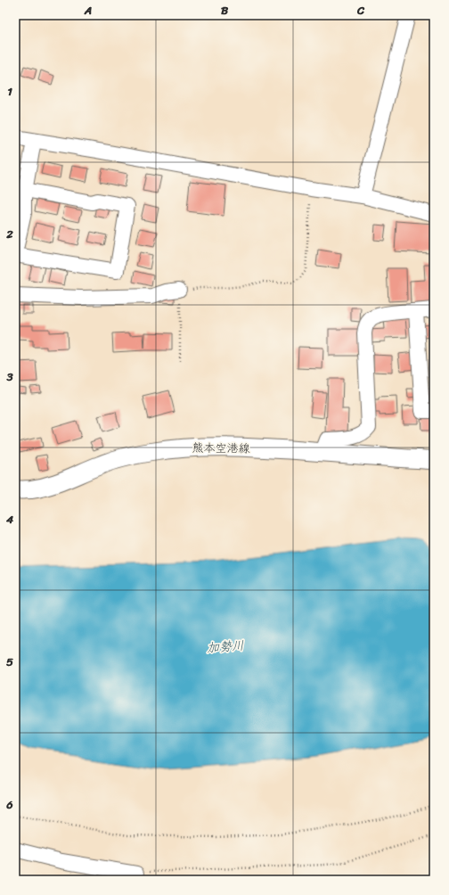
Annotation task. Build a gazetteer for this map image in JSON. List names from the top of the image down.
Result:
{
  "streets": {
    "main road": ["熊本空港線"]
  },
  "water": ["加勢川"],
  "grid": {
    "columns": ["A", "B", "C"],
    "rows": [
      "1",
      "2",
      "3",
      "4",
      "5",
      "6"
    ]
  }
}
